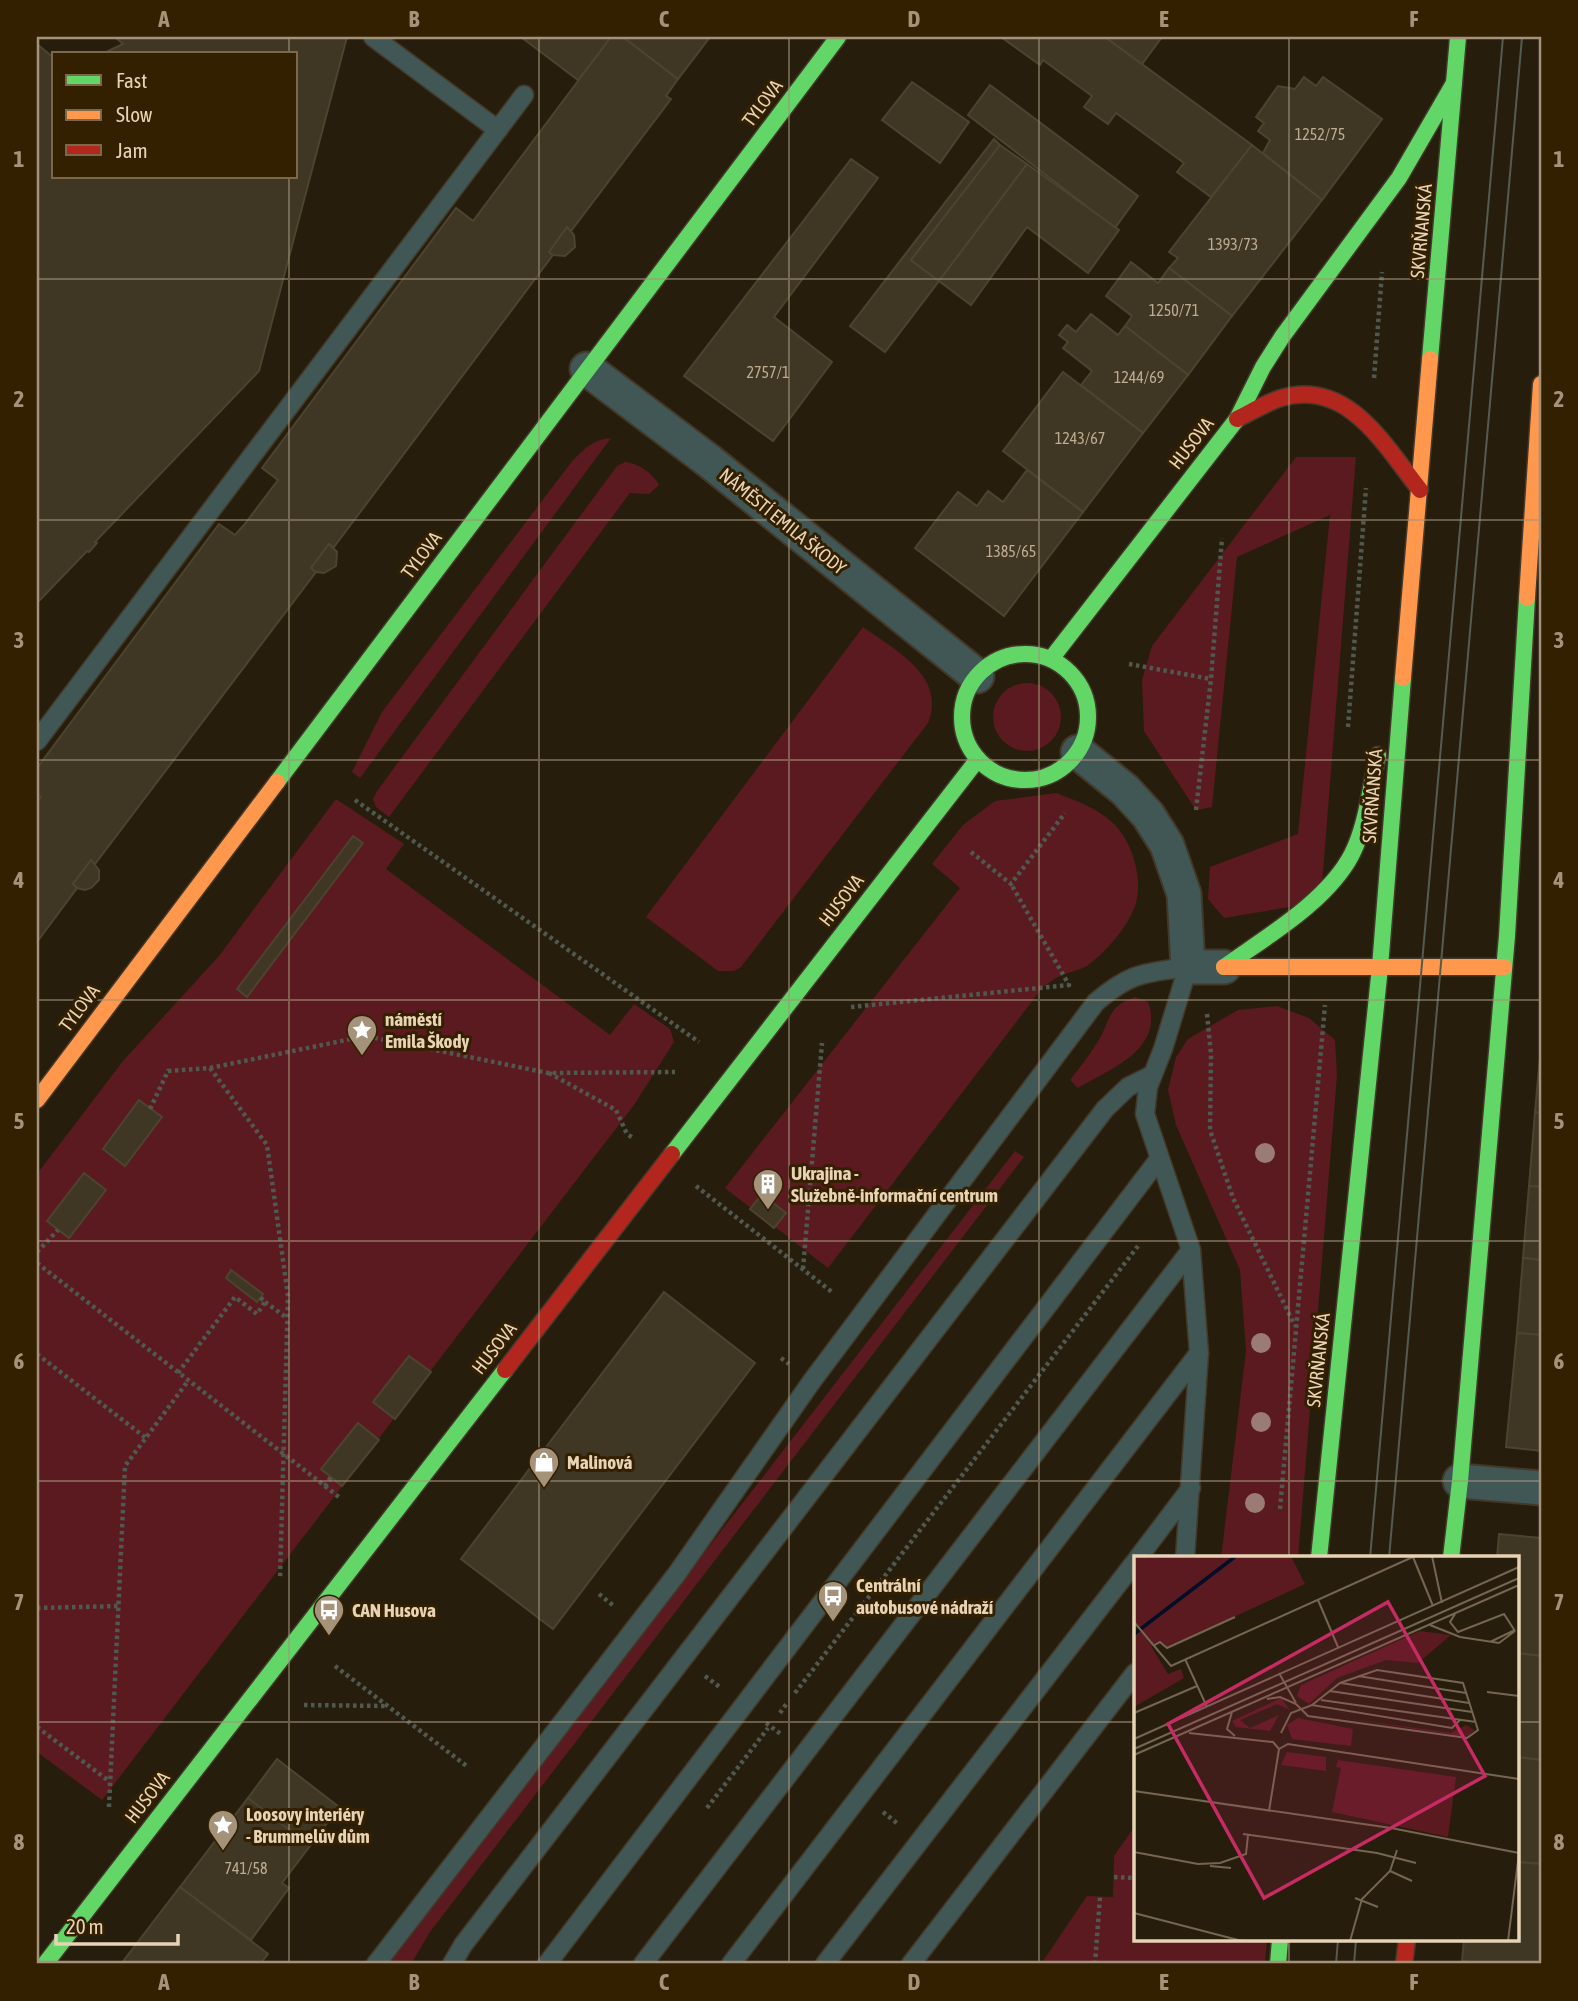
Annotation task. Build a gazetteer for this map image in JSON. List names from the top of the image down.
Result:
{
  "streets": {
    "street": [
      "TYLOVA",
      "SKVRŇANSKÁ",
      "HUSOVA",
      "NÁMĚSTÍ EMILA ŠKODY"
    ]
  },
  "crossings": [
    ["TYLOVA", "NÁMĚSTÍ EMILA ŠKODY"],
    ["SKVRŇANSKÁ", "HUSOVA"],
    ["HUSOVA", "NÁMĚSTÍ EMILA ŠKODY"]
  ],
  "places": {
    "place": ["náměstí Emila Škody", "Loosovy interiéry - Brummelův dům"],
    "building": ["Ukrajina - Služebně-informační centrum"],
    "shop": ["Malinová"],
    "bus stop": ["Centrální autobusové nádraží", "CAN Husova"]
  },
  "house_numbers": [
    "1252/75",
    "1393/73",
    "1250/71",
    "2757/1",
    "1244/69",
    "1243/67",
    "1385/65",
    "741/58"
  ],
  "legend": ["Fast", "Slow", "Jam"],
  "scale_bar": "20 m",
  "grid": {
    "columns": [
      "A",
      "B",
      "C",
      "D",
      "E",
      "F"
    ],
    "rows": [
      "1",
      "2",
      "3",
      "4",
      "5",
      "6",
      "7",
      "8"
    ]
  }
}
